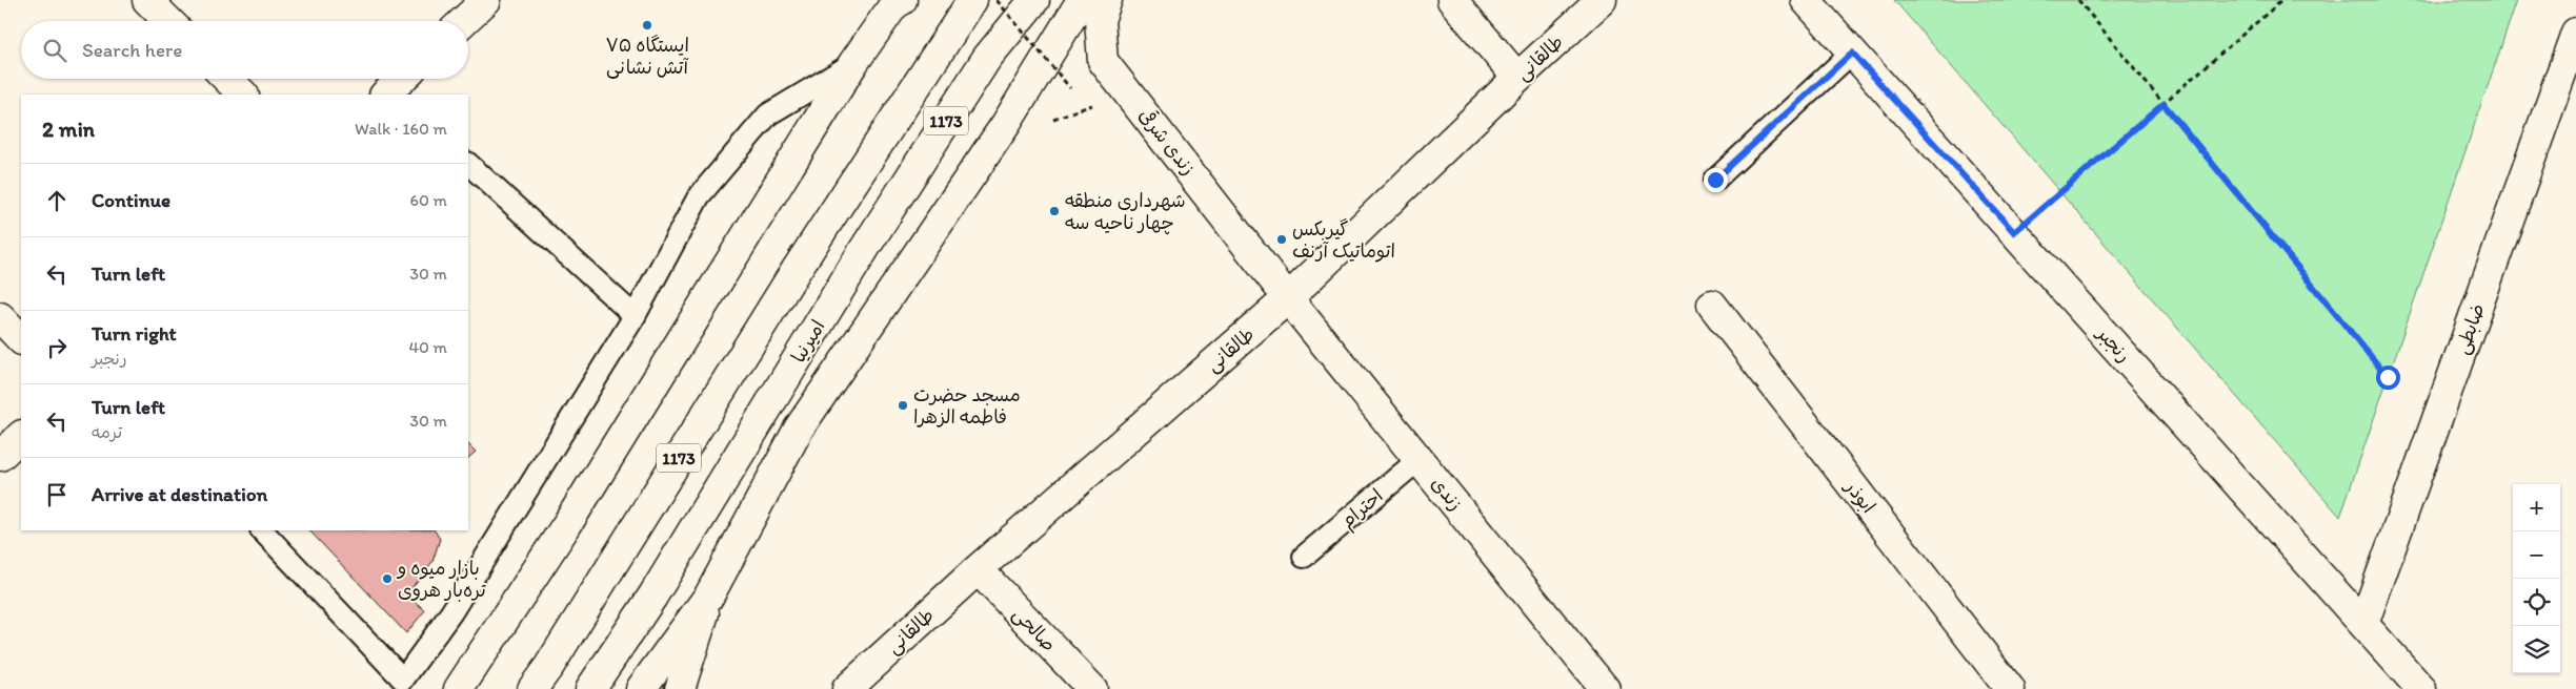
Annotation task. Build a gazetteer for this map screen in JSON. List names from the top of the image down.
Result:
{
  "streets": {
    "street": [
      "طالقانی",
      "1173",
      "زندی شرقی",
      "ضابطی",
      "امیرنیا",
      "رنجبر",
      "زندی",
      "ابوذر",
      "صالحی"
    ],
    "lane": ["احترام"]
  },
  "crossings": [
    ["طالقانی", "زندی شرقی"],
    ["طالقانی", "زندی"],
    ["طالقانی", "صالحی"],
    ["زندی شرقی", "زندی"],
    ["ضابطی", "رنجبر"],
    ["زندی", "احترام"]
  ],
  "places": [
    "ایستگاه ۷۵ آتش نشانی",
    "شهرداری منطقه چهار ناحیه سه",
    "گیربکس اتوماتیک آرنف",
    "مسجد حضرت فاطمه الزهرا",
    "بازار میوه و تره‌بار هروی"
  ],
  "page": {
    "search": "Search here",
    "heading": ["2 min", "Walk · 160 m"],
    "list": [
      ["Continue", "60 m"],
      ["Turn left", "30 m"],
      ["Turn right", "رنجبر", "40 m"],
      ["Turn left", "ترمه", "30 m"],
      "Arrive at destination"
    ],
    "map_buttons": ["+", "−"]
  }
}
